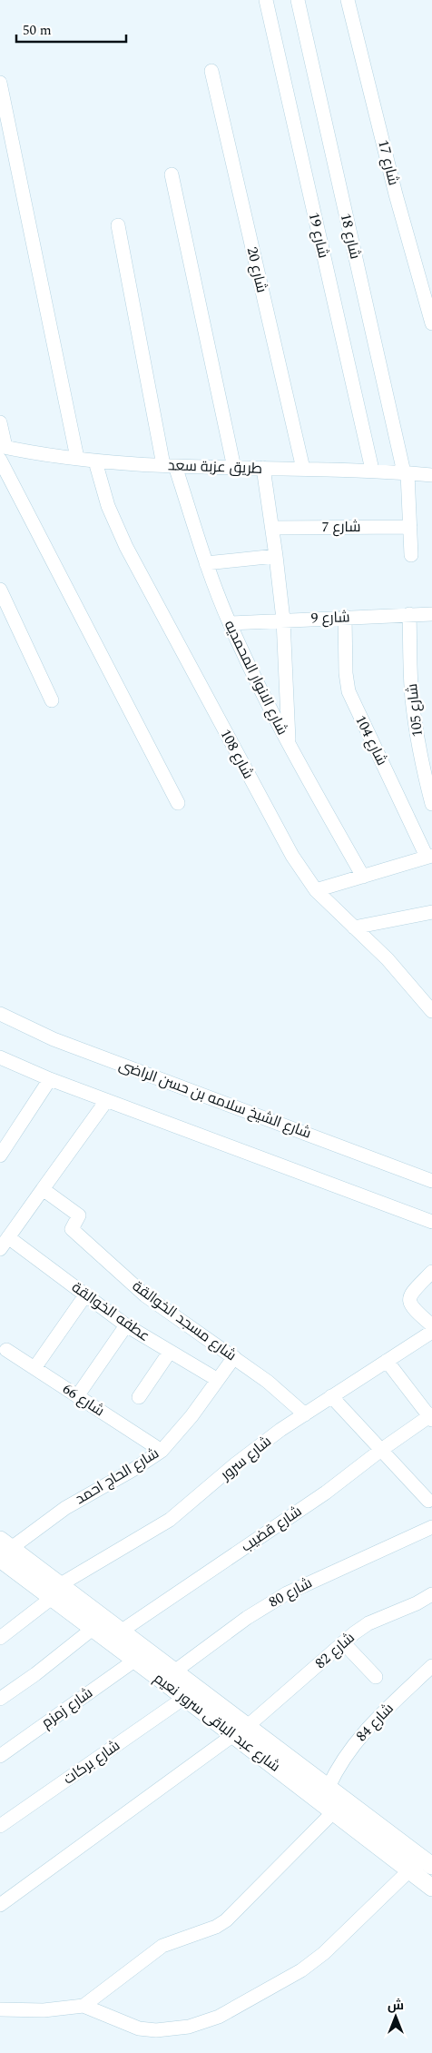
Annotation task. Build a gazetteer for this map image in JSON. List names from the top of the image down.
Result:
{
  "streets": {
    "street": [
      "شارع 17",
      "شارع 19",
      "شارع 18",
      "شارع 20",
      "طريق عزبة سعد",
      "شارع 7",
      "شارع 9",
      "شارع الانوار المحمديه",
      "شارع 105",
      "شارع 104",
      "شارع 108",
      "شارع الشيخ سلامه بن حسن الراضى",
      "عطفه الخوالقة",
      "شارع مسجد الخوالقة",
      "شارع 66",
      "شارع سرور",
      "شارع الحاج احمد",
      "شارع قضيب",
      "شارع 80",
      "شارع 82",
      "شارع زمزم",
      "شارع عبد الباقى سرور نعيم",
      "شارع 84",
      "شارع بركات"
    ]
  },
  "crossings": [
    ["شارع 19", "طريق عزبة سعد"],
    ["شارع 18", "طريق عزبة سعد"],
    ["شارع 18", "شارع 7"],
    ["شارع 20", "طريق عزبة سعد"],
    ["طريق عزبة سعد", "شارع الانوار المحمديه"],
    ["طريق عزبة سعد", "شارع 108"],
    ["شارع 9", "شارع الانوار المحمديه"],
    ["شارع 9", "شارع 105"],
    ["شارع 9", "شارع 104"],
    ["عطفه الخوالقة", "شارع الحاج احمد"],
    ["شارع مسجد الخوالقة", "شارع سرور"],
    ["شارع مسجد الخوالقة", "شارع الحاج احمد"],
    ["شارع 66", "شارع الحاج احمد"],
    ["شارع سرور", "شارع عبد الباقى سرور نعيم"],
    ["شارع الحاج احمد", "شارع عبد الباقى سرور نعيم"],
    ["شارع قضيب", "شارع عبد الباقى سرور نعيم"],
    ["شارع 80", "شارع عبد الباقى سرور نعيم"],
    ["شارع 82", "شارع عبد الباقى سرور نعيم"],
    ["شارع زمزم", "شارع عبد الباقى سرور نعيم"],
    ["شارع عبد الباقى سرور نعيم", "شارع 84"],
    ["شارع عبد الباقى سرور نعيم", "شارع بركات"]
  ],
  "scale_bar": "50 m",
  "north": "top"
}
